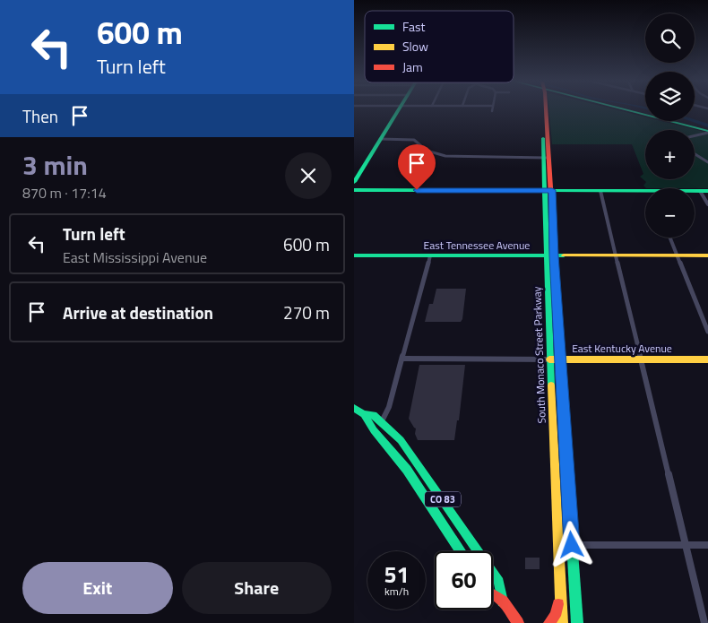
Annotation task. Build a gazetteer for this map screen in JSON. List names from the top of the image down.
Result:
{
  "streets": {
    "street": [
      "East Tennessee Avenue",
      "East Kentucky Avenue",
      "South Monaco Street Parkway",
      "CO 83"
    ]
  },
  "crossings": [
    ["East Tennessee Avenue", "South Monaco Street Parkway"],
    ["East Kentucky Avenue", "South Monaco Street Parkway"]
  ],
  "legend": ["Fast", "Slow", "Jam"],
  "page": {
    "turn": ["600 m", "Turn left"],
    "map_buttons": ["+", "−"],
    "then": "Then",
    "heading": ["3 min", "870 m · 17:14"],
    "list": [
      {
        "name": "Turn left",
        "note": "East Mississippi Avenue",
        "value": "600 m"
      },
      {
        "name": "Arrive at destination",
        "value": "270 m"
      }
    ],
    "speed": "51 km/h",
    "limit": "60",
    "buttons": ["Exit", "Share"]
  }
}
